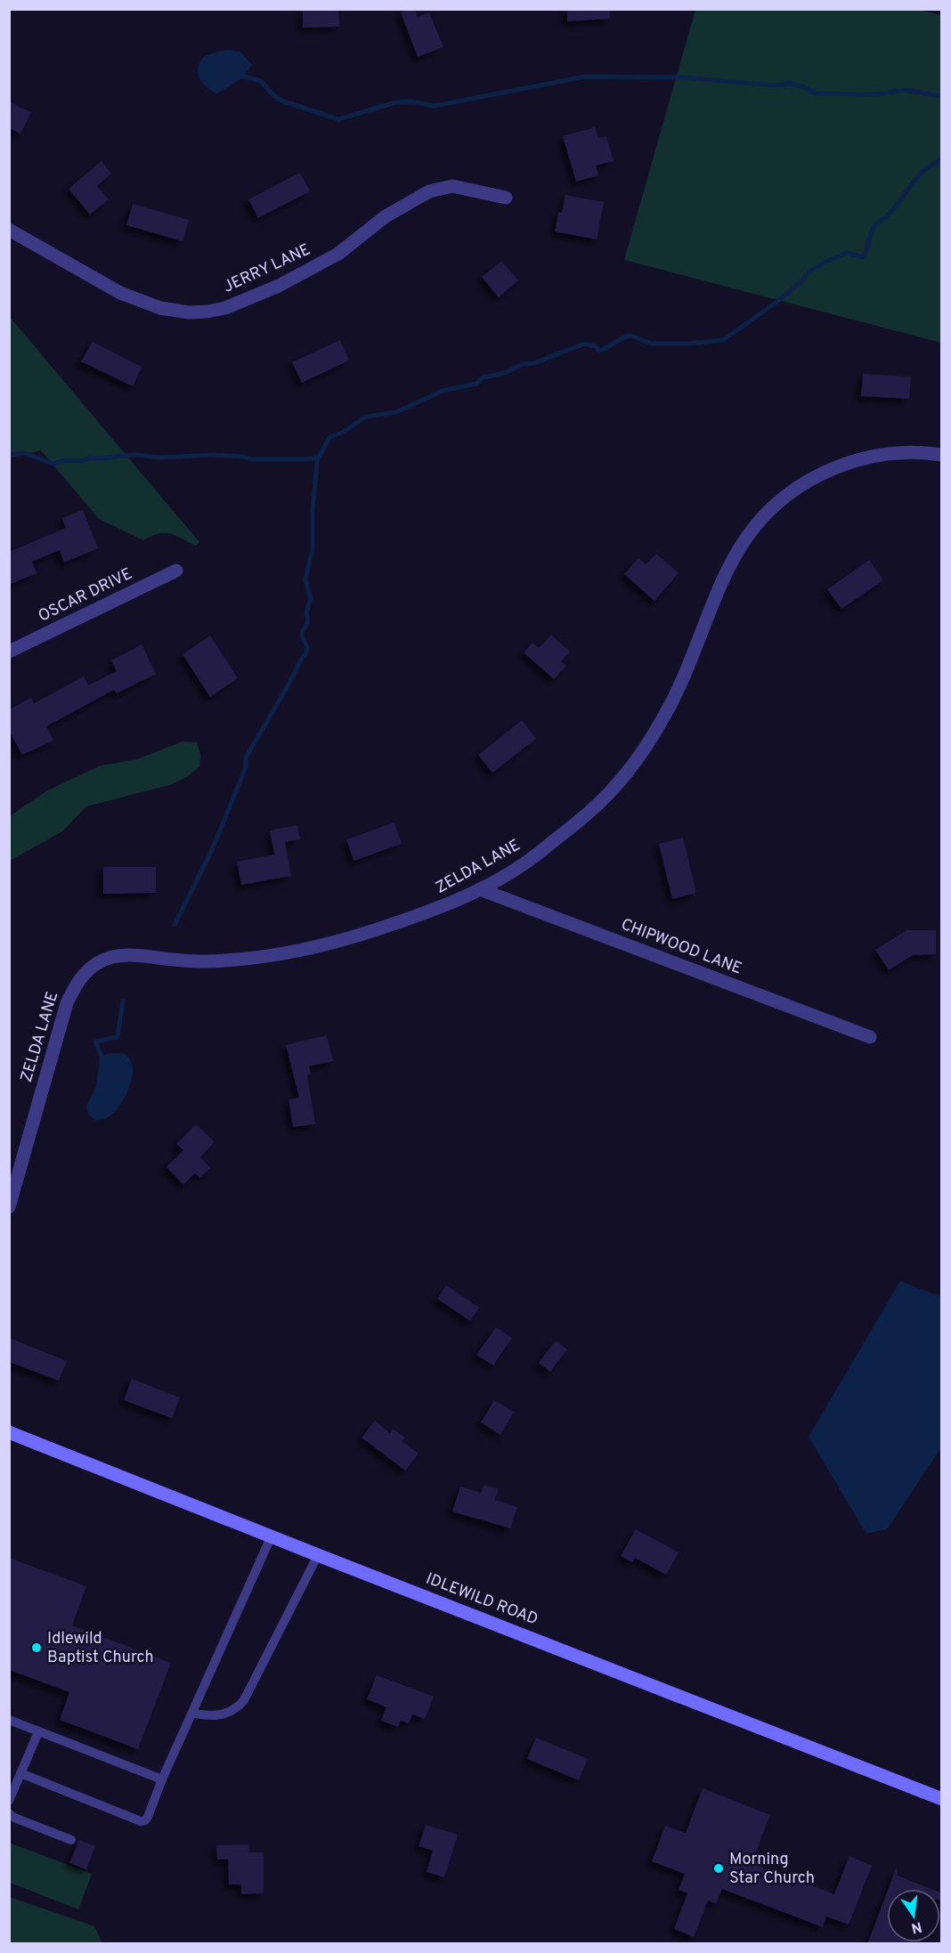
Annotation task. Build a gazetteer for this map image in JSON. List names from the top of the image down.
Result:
{
  "streets": {
    "main road": ["IDLEWILD ROAD"],
    "street": [
      "JERRY LANE",
      "OSCAR DRIVE",
      "ZELDA LANE",
      "CHIPWOOD LANE"
    ]
  },
  "crossings": [
    ["ZELDA LANE", "CHIPWOOD LANE"]
  ],
  "places": ["Idlewild Baptist Church", "Morning Star Church"],
  "north": "bottom"
}
